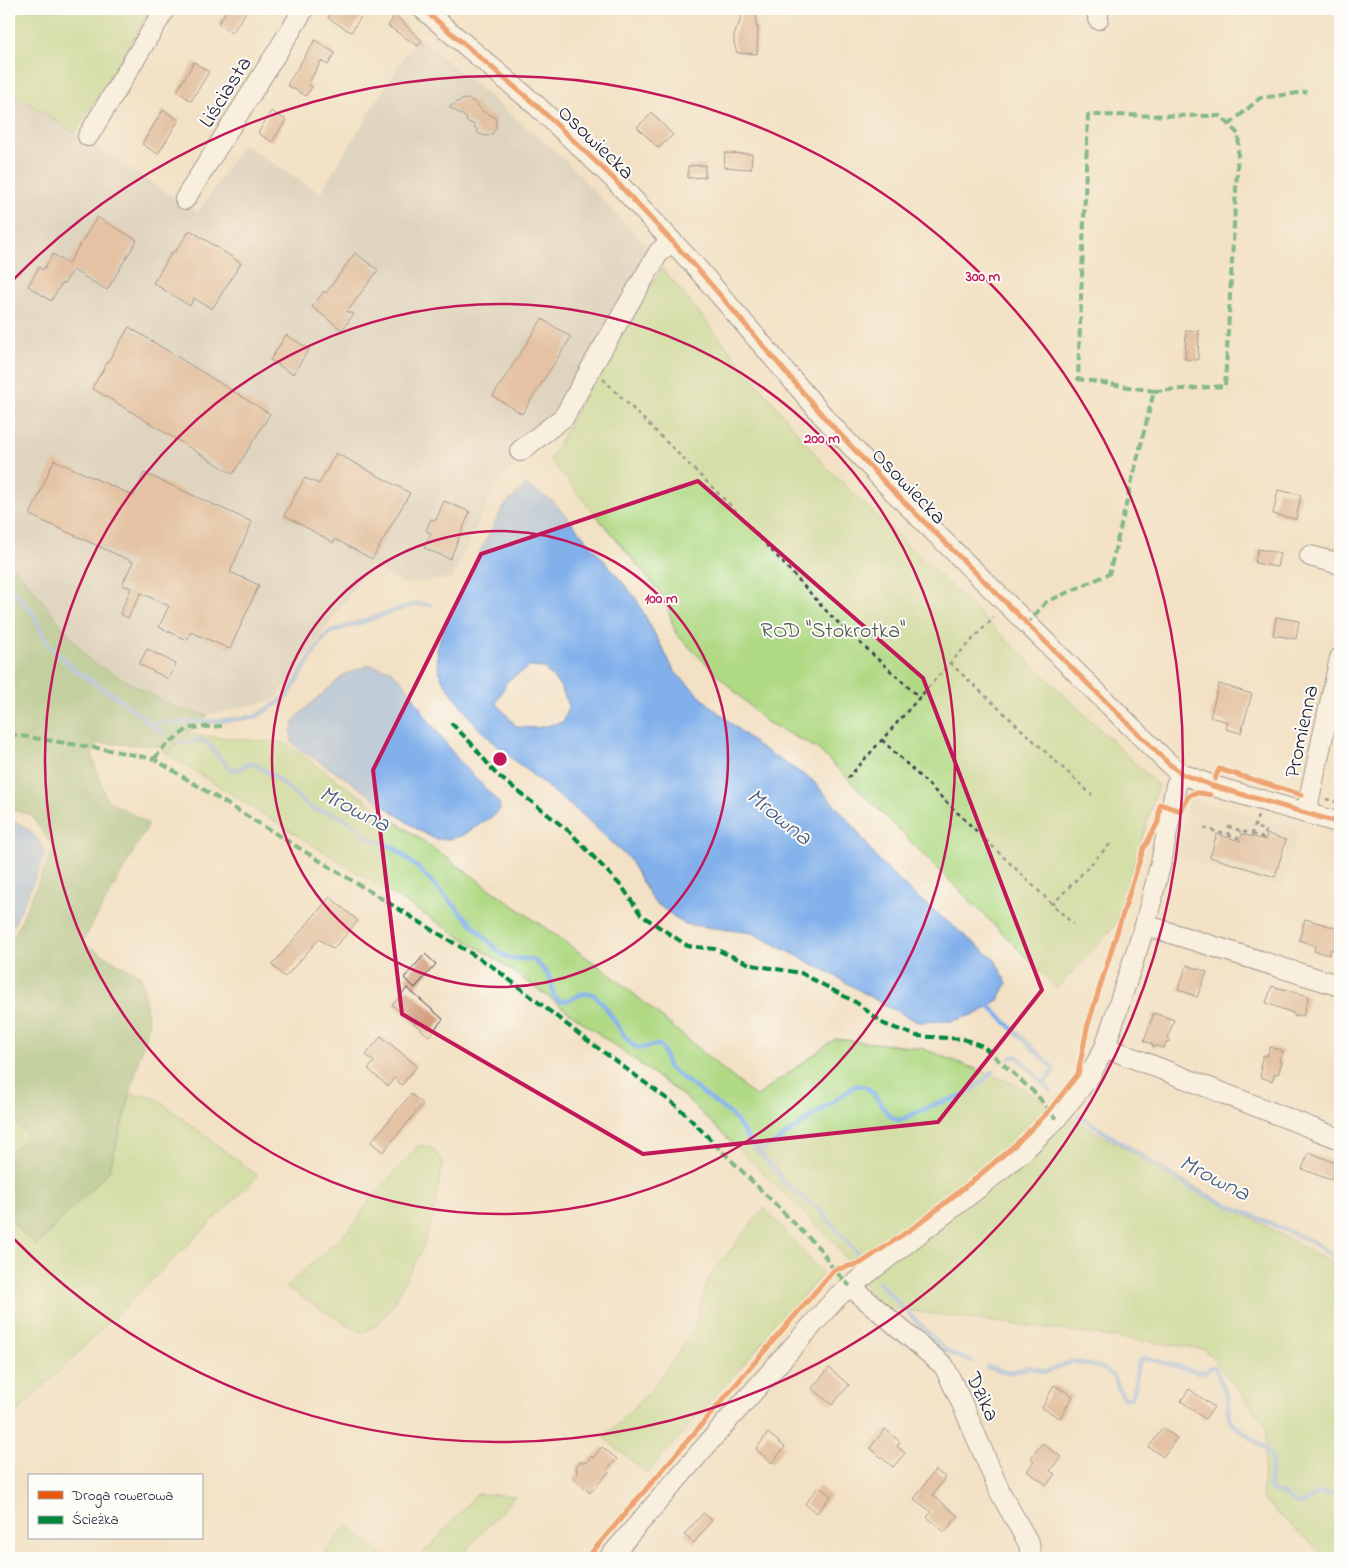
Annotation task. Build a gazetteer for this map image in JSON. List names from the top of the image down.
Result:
{
  "streets": {
    "street": [
      "Liściasta",
      "Osowiecka",
      "Promienna",
      "Dzika"
    ]
  },
  "crossings": [
    ["Osowiecka", "Promienna"]
  ],
  "water": ["Mrowna"],
  "parks": ["ROD \"Stokrotka\""],
  "legend": ["Droga rowerowa", "Ścieżka"],
  "rings": ["300 m", "200 m", "100 m"]
}
